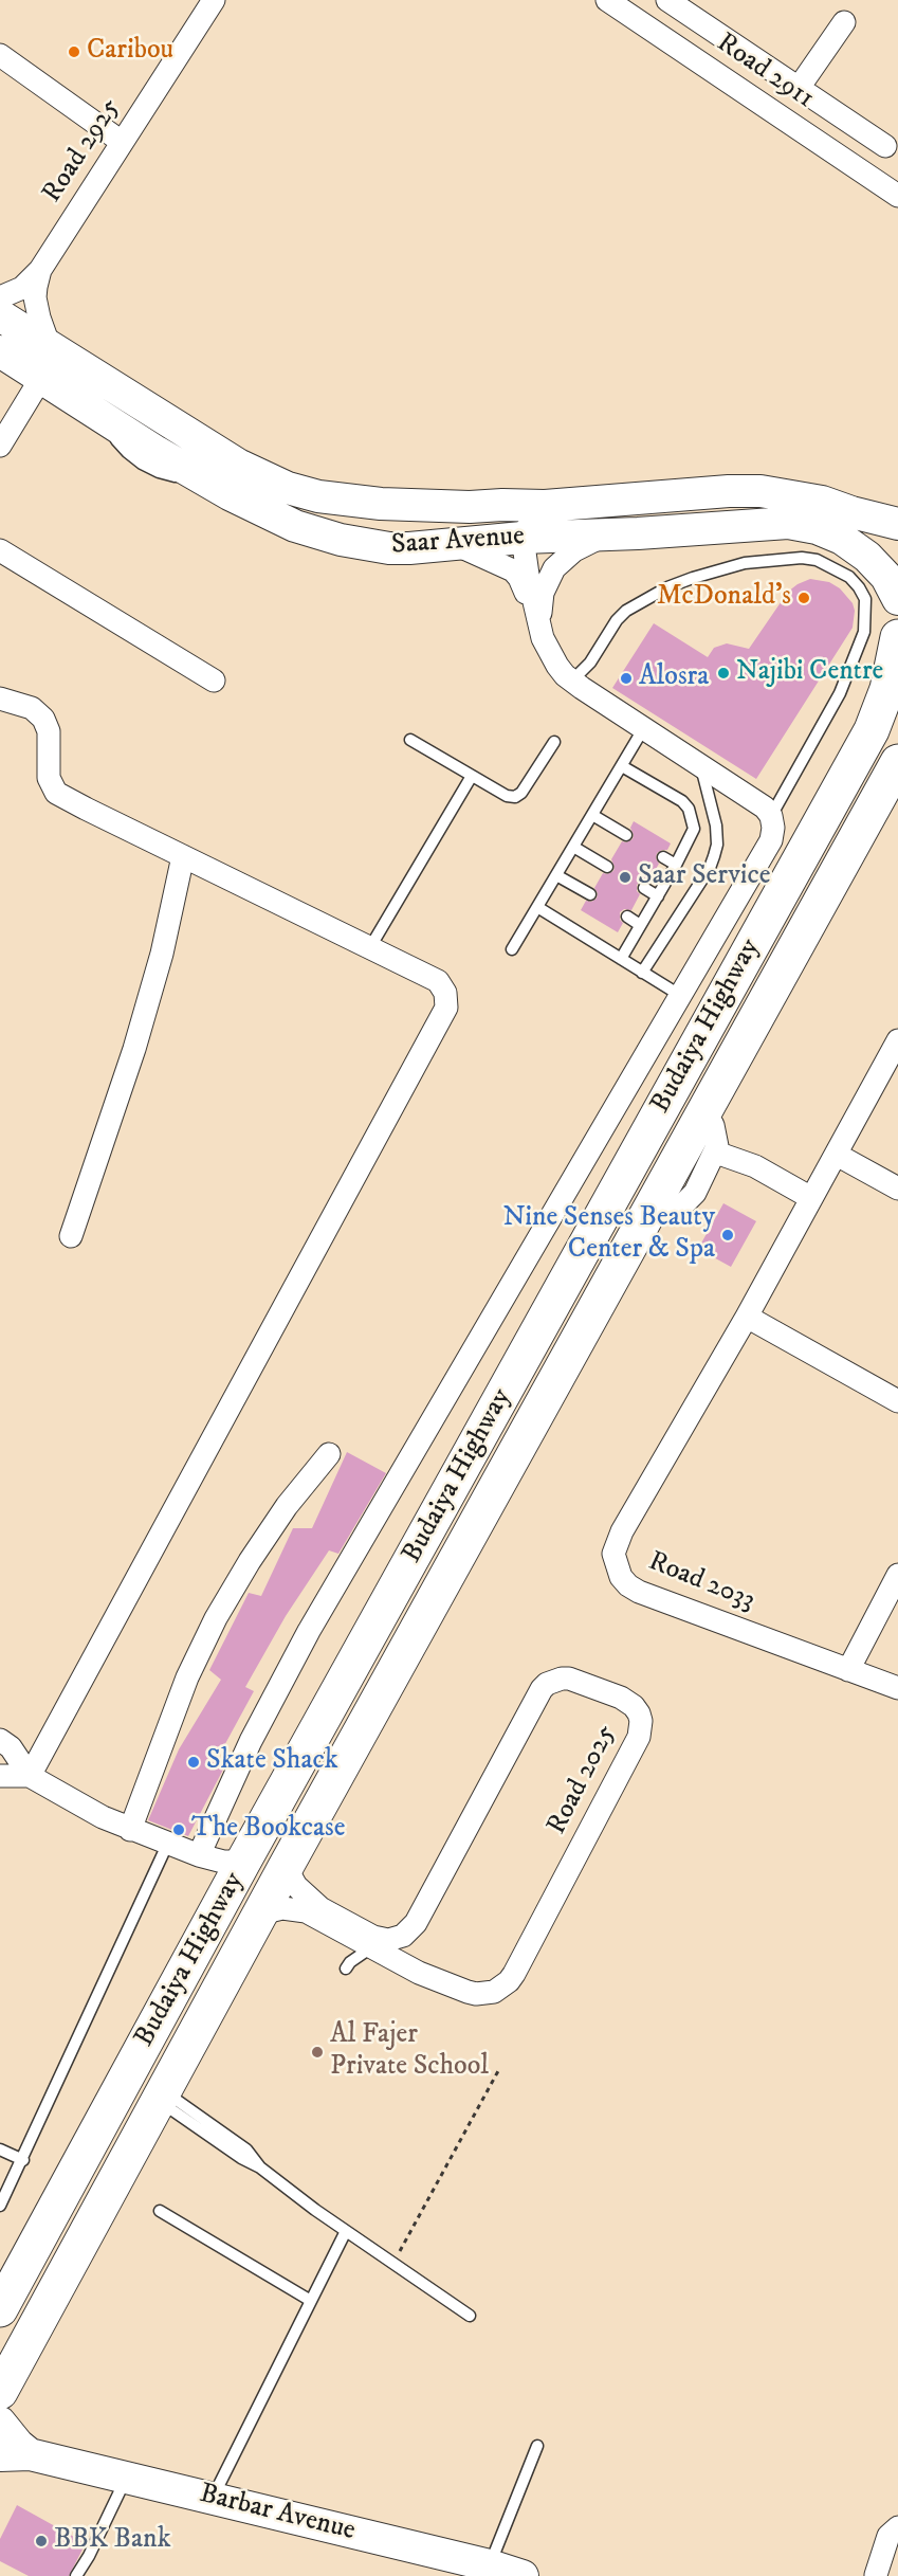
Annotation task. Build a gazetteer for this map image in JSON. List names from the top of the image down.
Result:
{
  "streets": {
    "main road": ["Budaiya Highway"],
    "street": [
      "Road 2911",
      "Road 2925",
      "Saar Avenue",
      "Road 2033",
      "Road 2025",
      "Barbar Avenue"
    ]
  },
  "crossings": [
    ["Road 2925", "Saar Avenue"],
    ["Budaiya Highway", "Road 2025"]
  ],
  "places": [
    "Caribou",
    "McDonald's",
    "Najibi Centre",
    "Alosra",
    "Saar Service",
    "Nine Senses Beauty Center & Spa",
    "Skate Shack",
    "The Bookcase",
    "Al Fajer Private School",
    "BBK Bank"
  ]
}
